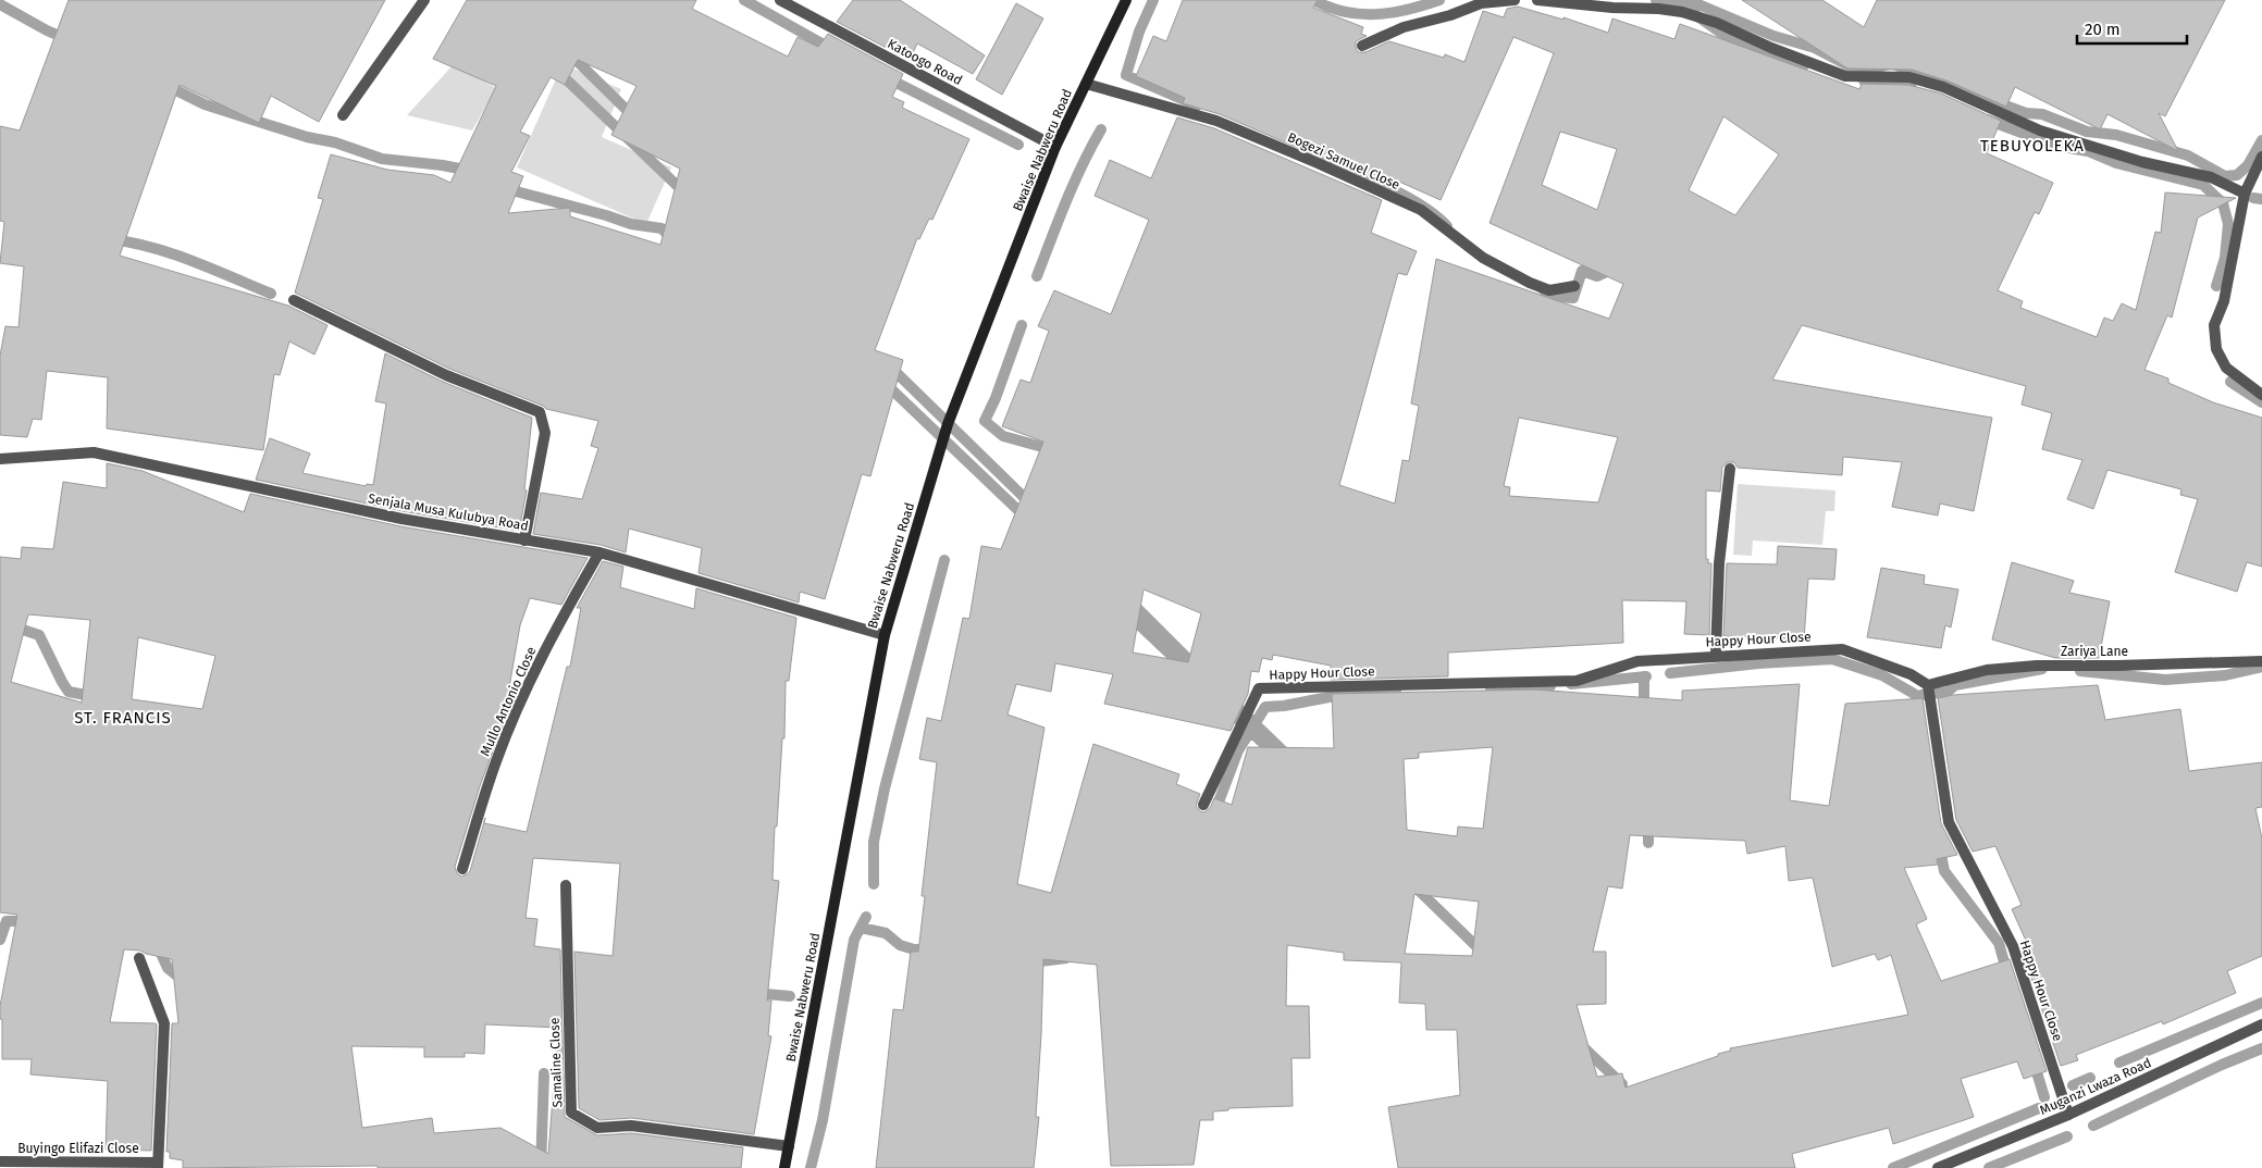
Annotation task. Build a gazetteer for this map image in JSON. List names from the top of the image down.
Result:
{
  "streets": {
    "main road": ["Bwaise Nabweru Road"],
    "street": [
      "Katoogo Road",
      "Bogezi Samuel Close",
      "Senjala Musa Kulubya Road",
      "Happy Hour Close",
      "Zariya Lane",
      "Mullo Antonio Close",
      "Samaline Close",
      "Muganzi Lwaza Road",
      "Buyingo Elifazi Close"
    ]
  },
  "crossings": [
    ["Katoogo Road", "Bwaise Nabweru Road"],
    ["Bwaise Nabweru Road", "Bogezi Samuel Close"],
    ["Bwaise Nabweru Road", "Senjala Musa Kulubya Road"],
    ["Bwaise Nabweru Road", "Samaline Close"],
    ["Senjala Musa Kulubya Road", "Mullo Antonio Close"],
    ["Happy Hour Close", "Zariya Lane"],
    ["Happy Hour Close", "Muganzi Lwaza Road"]
  ],
  "districts": ["TEBUYOLEKA", "ST. FRANCIS"],
  "scale_bar": "20 m"
}
